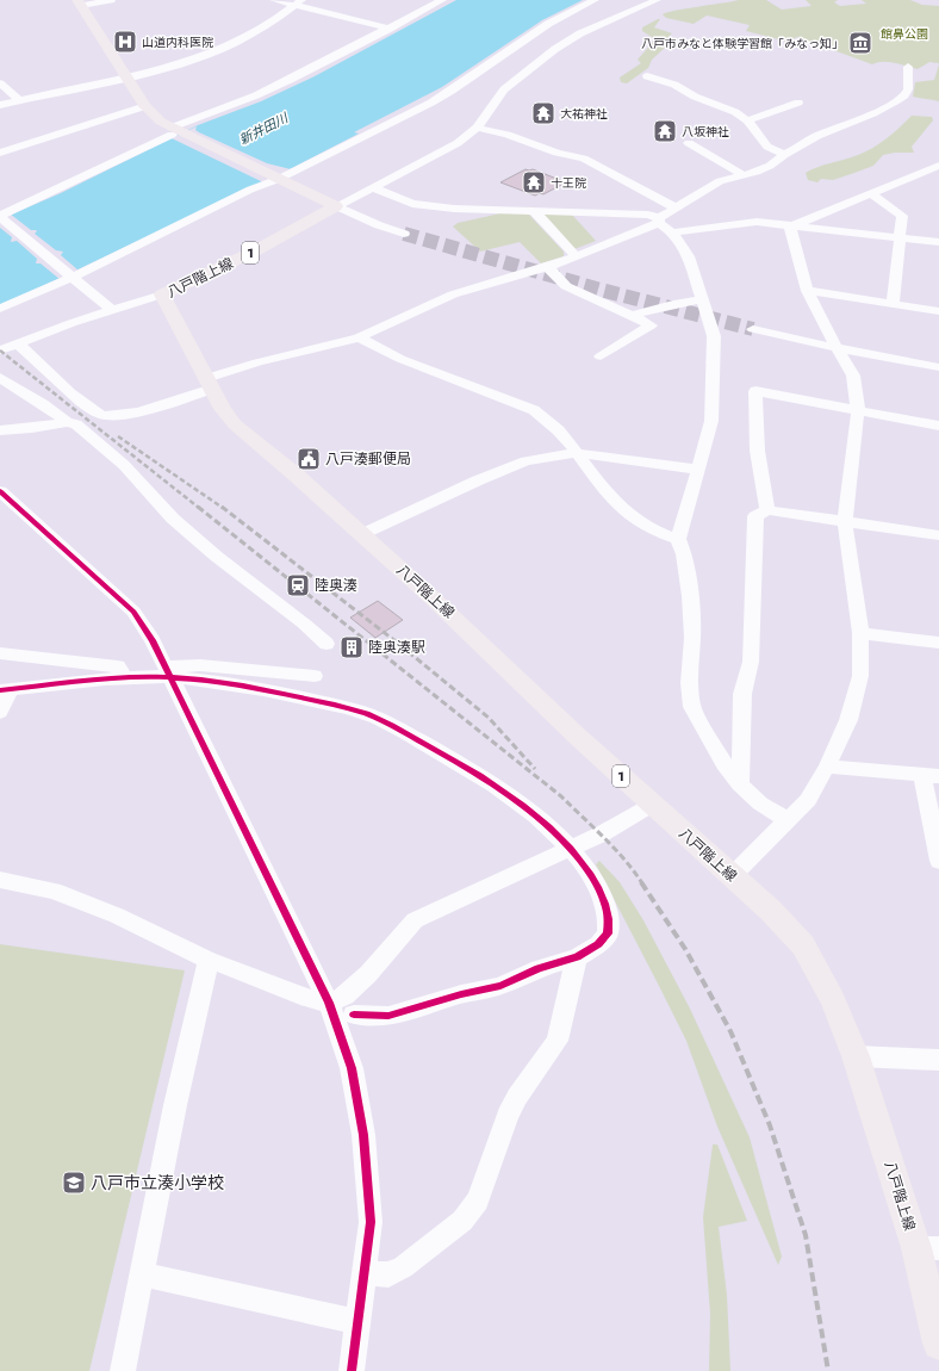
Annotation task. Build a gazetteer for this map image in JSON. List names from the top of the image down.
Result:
{
  "streets": {
    "main road": ["1", "八戸階上線"]
  },
  "water": ["新井田川"],
  "parks": ["館鼻公園"],
  "places": {
    "hospital": ["山道内科医院"],
    "museum": ["八戸市みなと体験学習館「みなっ知」"],
    "temple": ["大祐神社", "八坂神社", "十王院"],
    "public building": ["八戸湊郵便局"],
    "station": ["陸奥湊"],
    "building": ["陸奥湊駅"],
    "school or university": ["八戸市立湊小学校"]
  }
}
